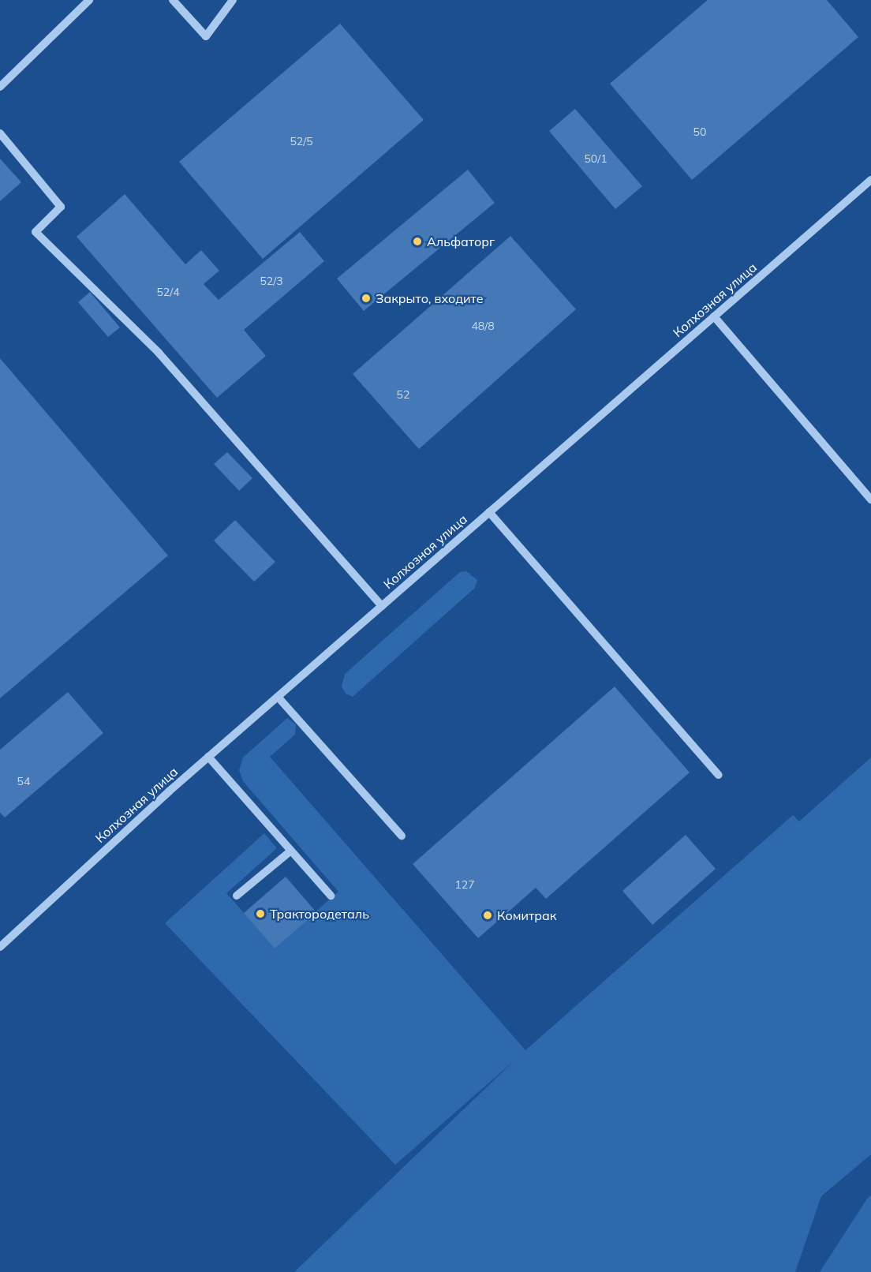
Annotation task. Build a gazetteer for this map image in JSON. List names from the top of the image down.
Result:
{
  "streets": {
    "street": ["Колхозная улица"]
  },
  "places": [
    "Альфаторг",
    "Закрыто, входите",
    "Трактородеталь",
    "Комитрак"
  ],
  "house_numbers": [
    "50",
    "52/5",
    "50/1",
    "52/3",
    "52/4",
    "48/8",
    "52",
    "54",
    "127"
  ]
}
